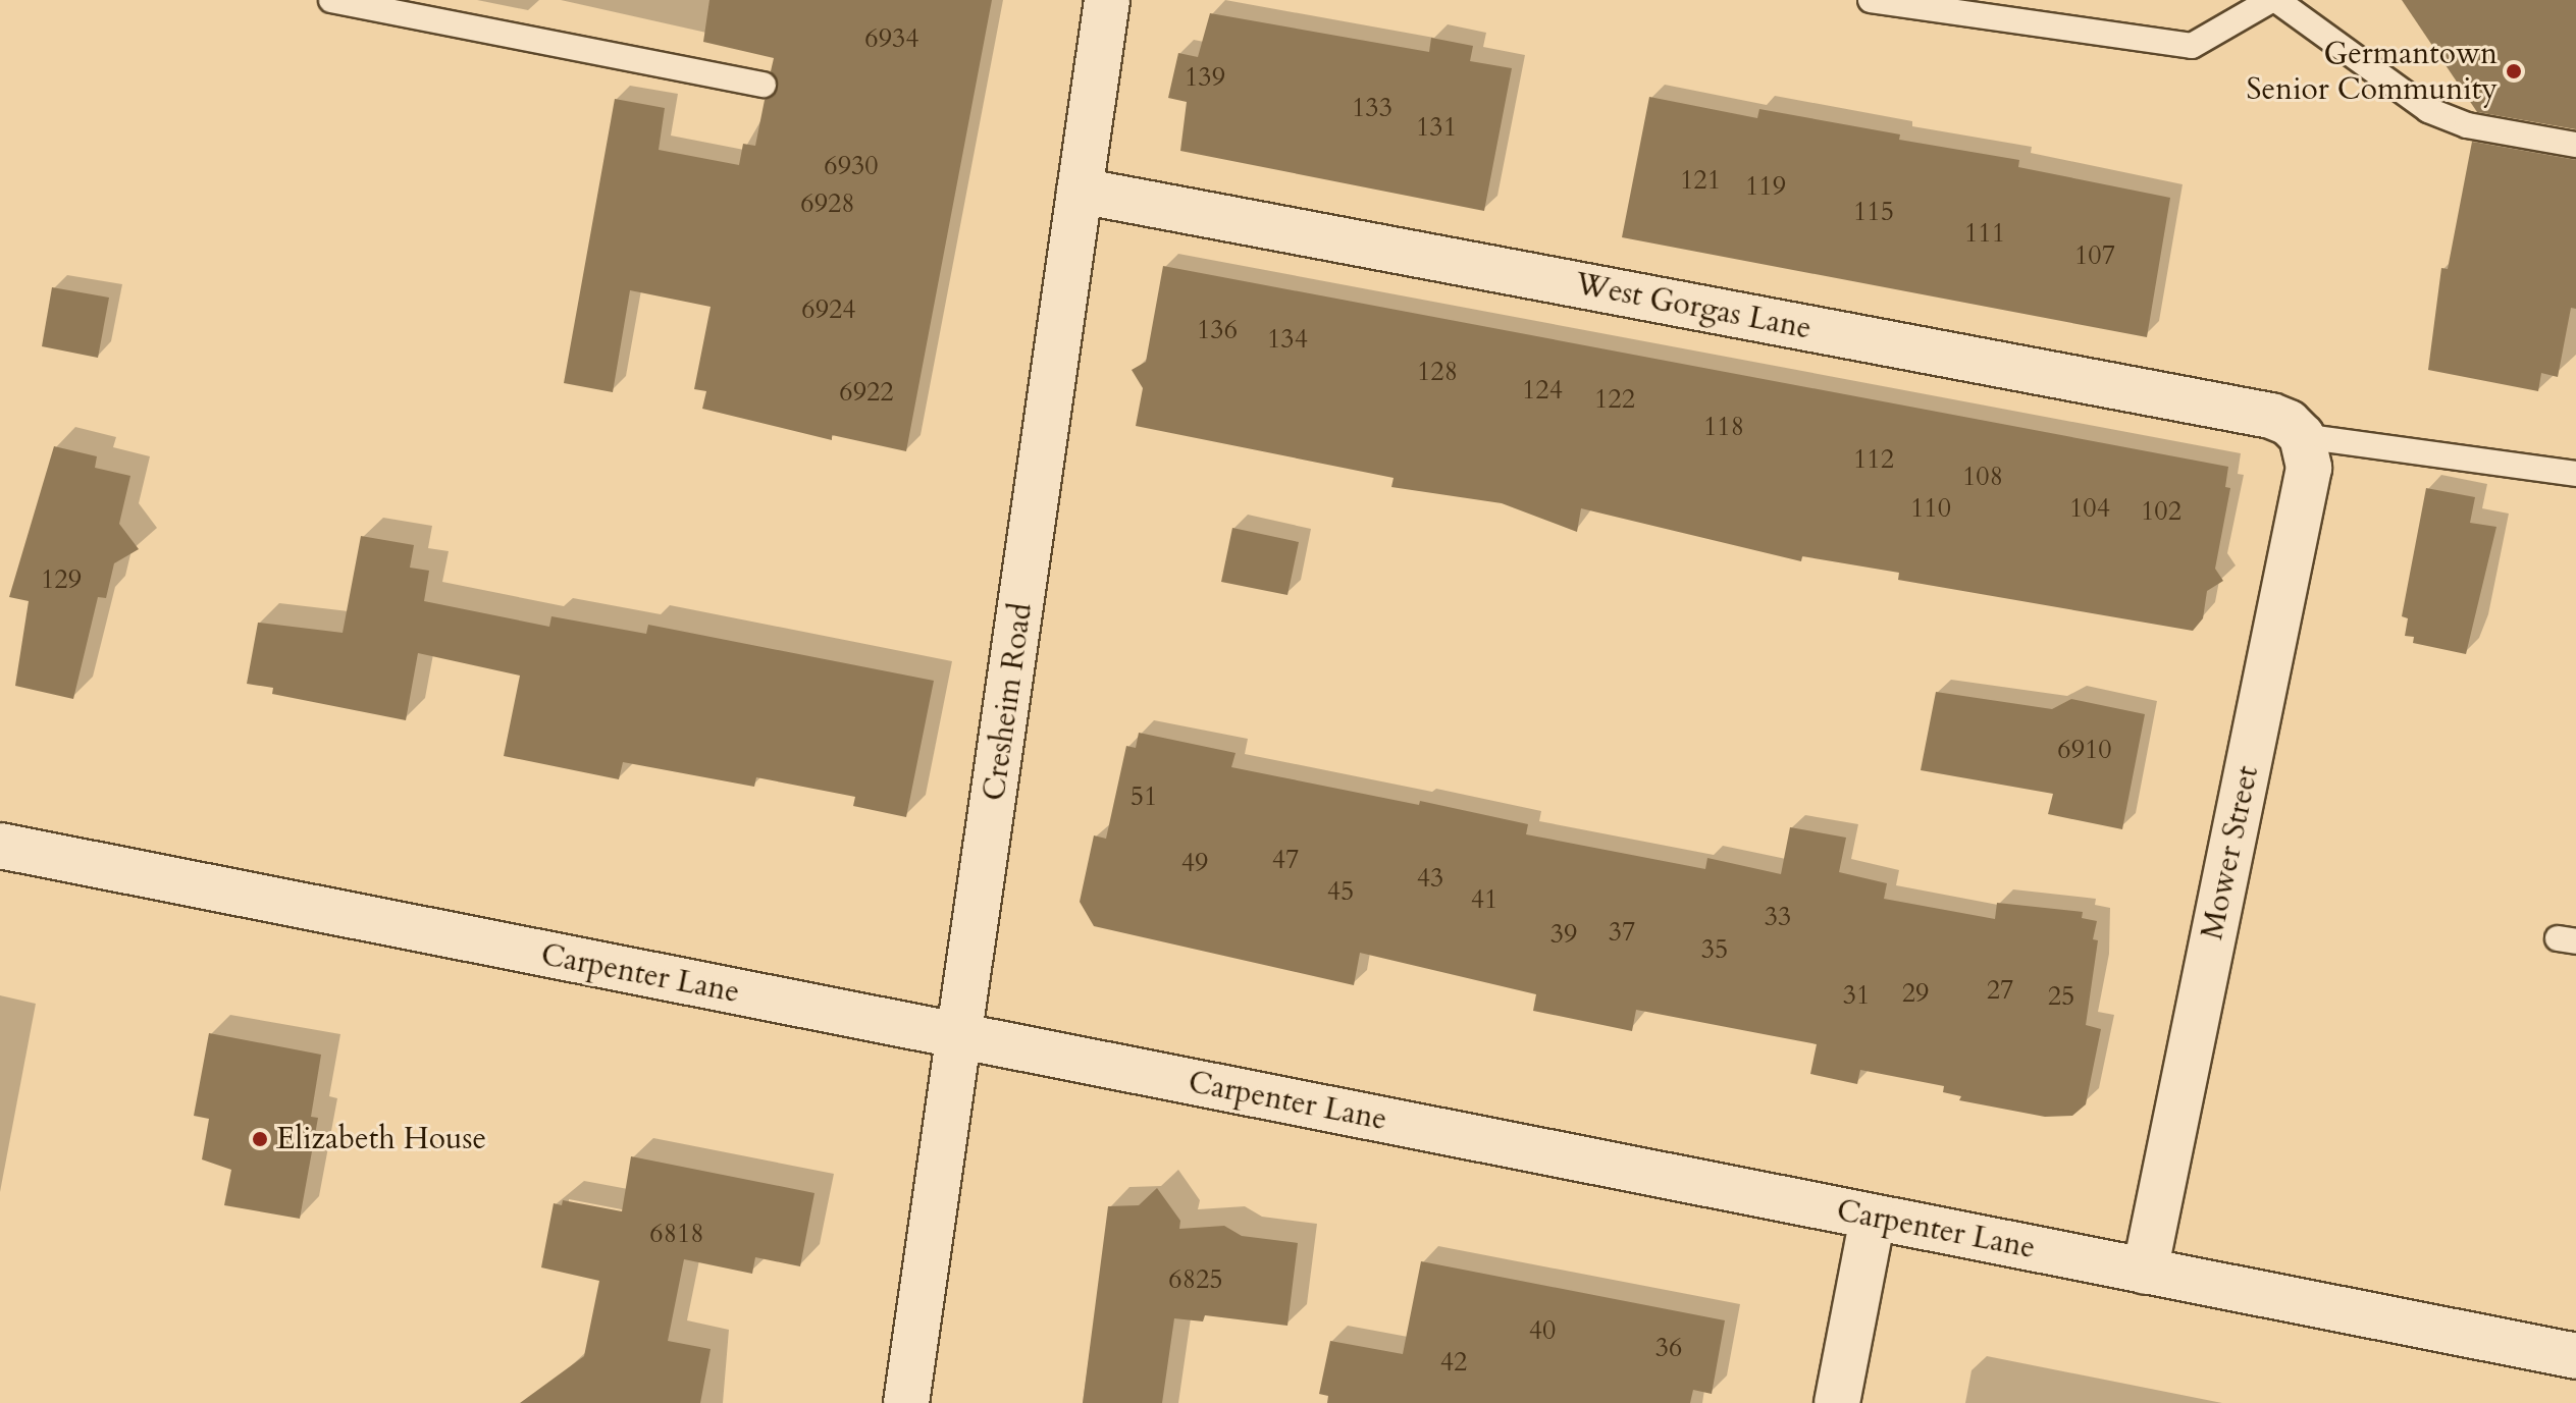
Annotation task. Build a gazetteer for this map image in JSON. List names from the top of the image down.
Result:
{
  "streets": {
    "street": [
      "West Gorgas Lane",
      "Cresheim Road",
      "Mower Street",
      "Carpenter Lane"
    ]
  },
  "crossings": [
    ["West Gorgas Lane", "Cresheim Road"],
    ["West Gorgas Lane", "Mower Street"],
    ["Cresheim Road", "Carpenter Lane"],
    ["Mower Street", "Carpenter Lane"]
  ],
  "places": ["Germantown Senior Community", "Elizabeth House"],
  "house_numbers": [
    "6934",
    "139",
    "133",
    "131",
    "6930",
    "121",
    "119",
    "6928",
    "115",
    "111",
    "107",
    "6924",
    "136",
    "134",
    "128",
    "124",
    "6922",
    "122",
    "118",
    "112",
    "108",
    "110",
    "104",
    "102",
    "129",
    "6910",
    "51",
    "47",
    "49",
    "43",
    "45",
    "41",
    "33",
    "37",
    "39",
    "35",
    "27",
    "29",
    "31",
    "25",
    "6818",
    "6825",
    "40",
    "36",
    "42"
  ]
}
